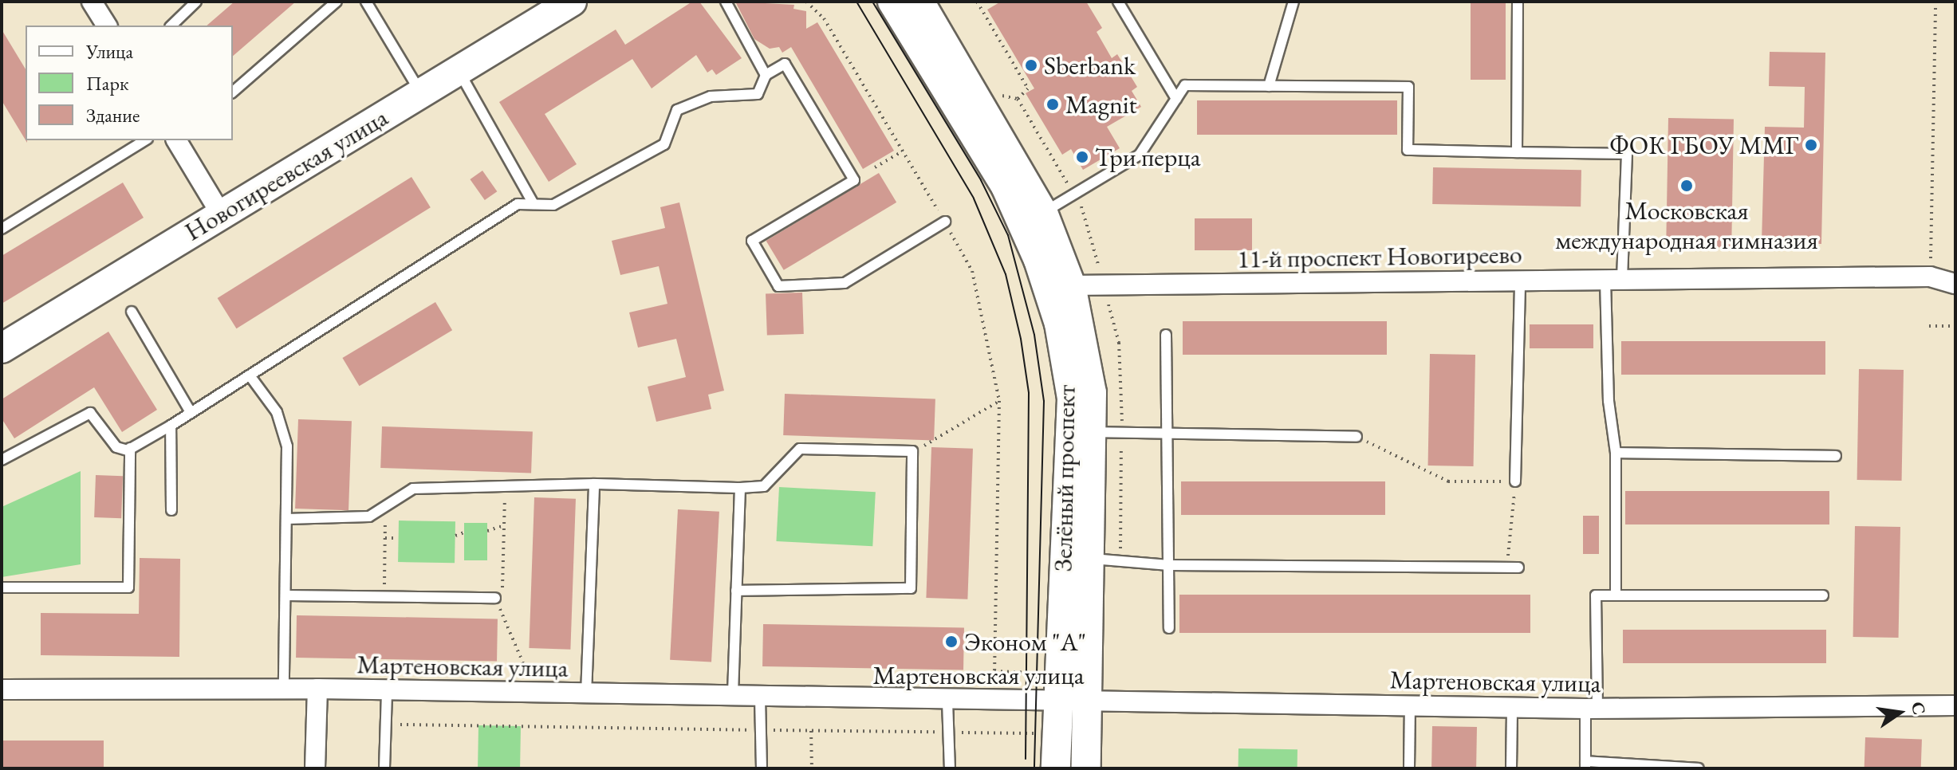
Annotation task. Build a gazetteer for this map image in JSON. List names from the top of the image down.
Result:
{
  "streets": {
    "main road": ["Новогиреевская улица", "Зелёный проспект"],
    "street": ["11-й проспект Новогиреево", "Мартеновская улица"]
  },
  "crossings": [
    ["11-й проспект Новогиреево", "Зелёный проспект"],
    ["Зелёный проспект", "Мартеновская улица"]
  ],
  "places": [
    "Sberbank",
    "Magnit",
    "ФОК ГБОУ ММГ",
    "Три перца",
    "Московская международная гимназия",
    "Эконом \"А\""
  ],
  "legend": ["Улица", "Парк", "Здание"],
  "north": "right"
}
